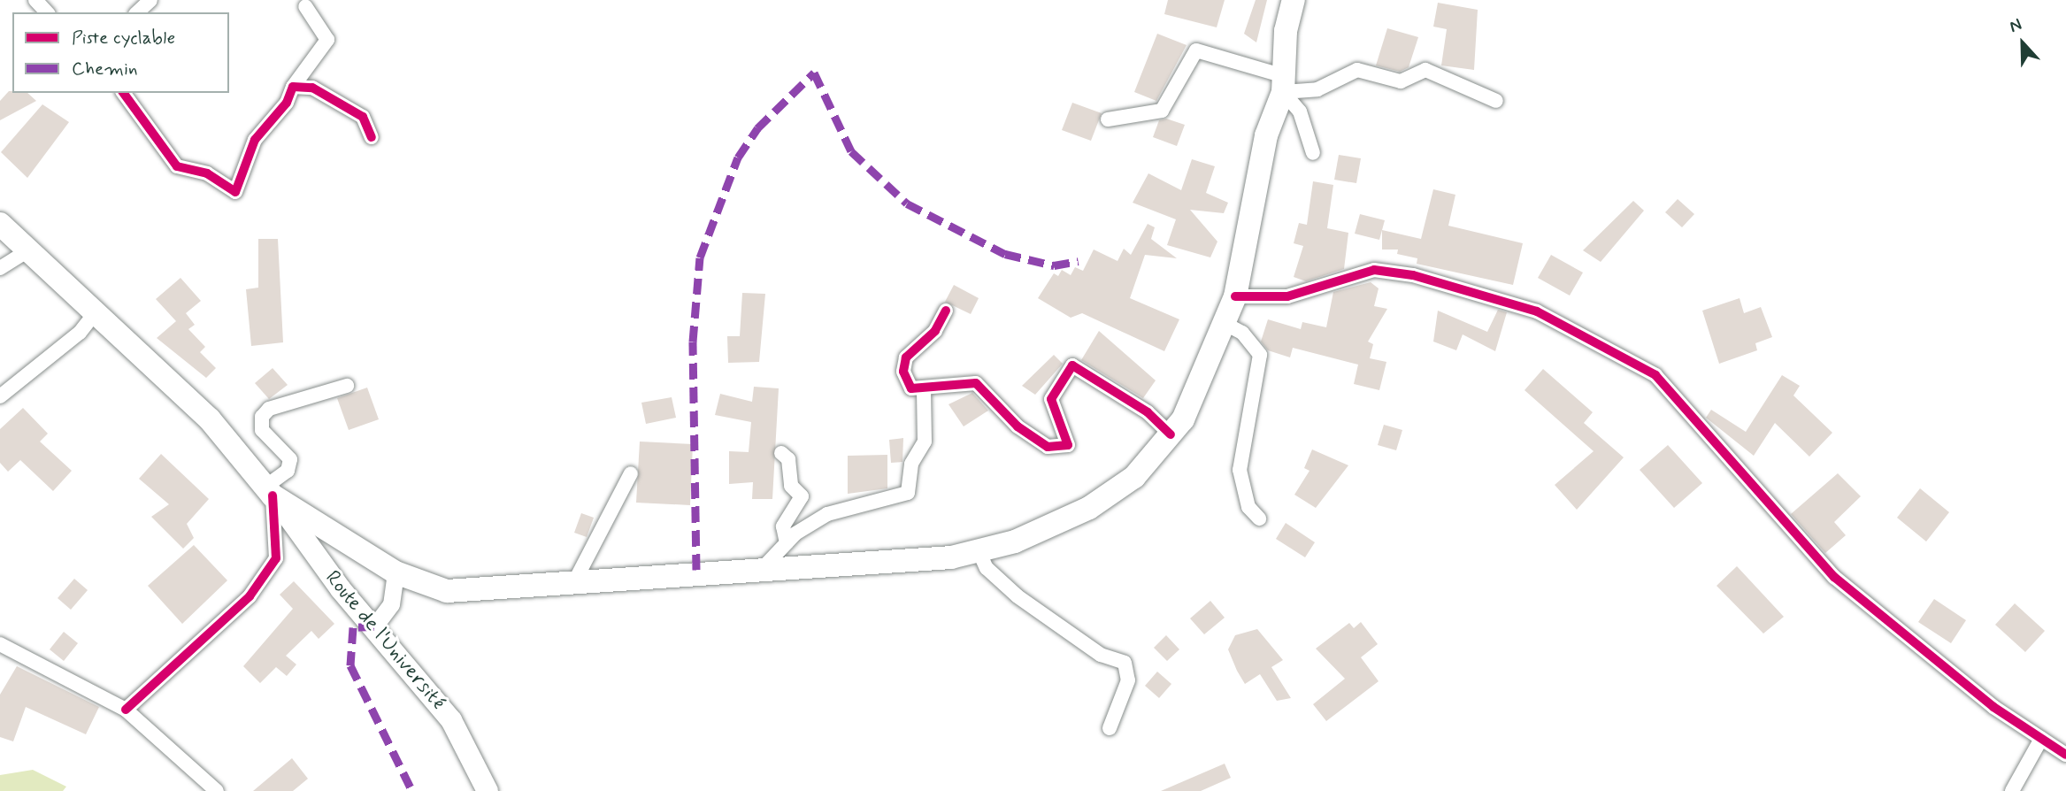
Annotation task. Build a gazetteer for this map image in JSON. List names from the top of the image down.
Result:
{
  "streets": {
    "main road": ["Route de l'Université"]
  },
  "legend": ["Piste cyclable", "Chemin"],
  "north": "top"
}
